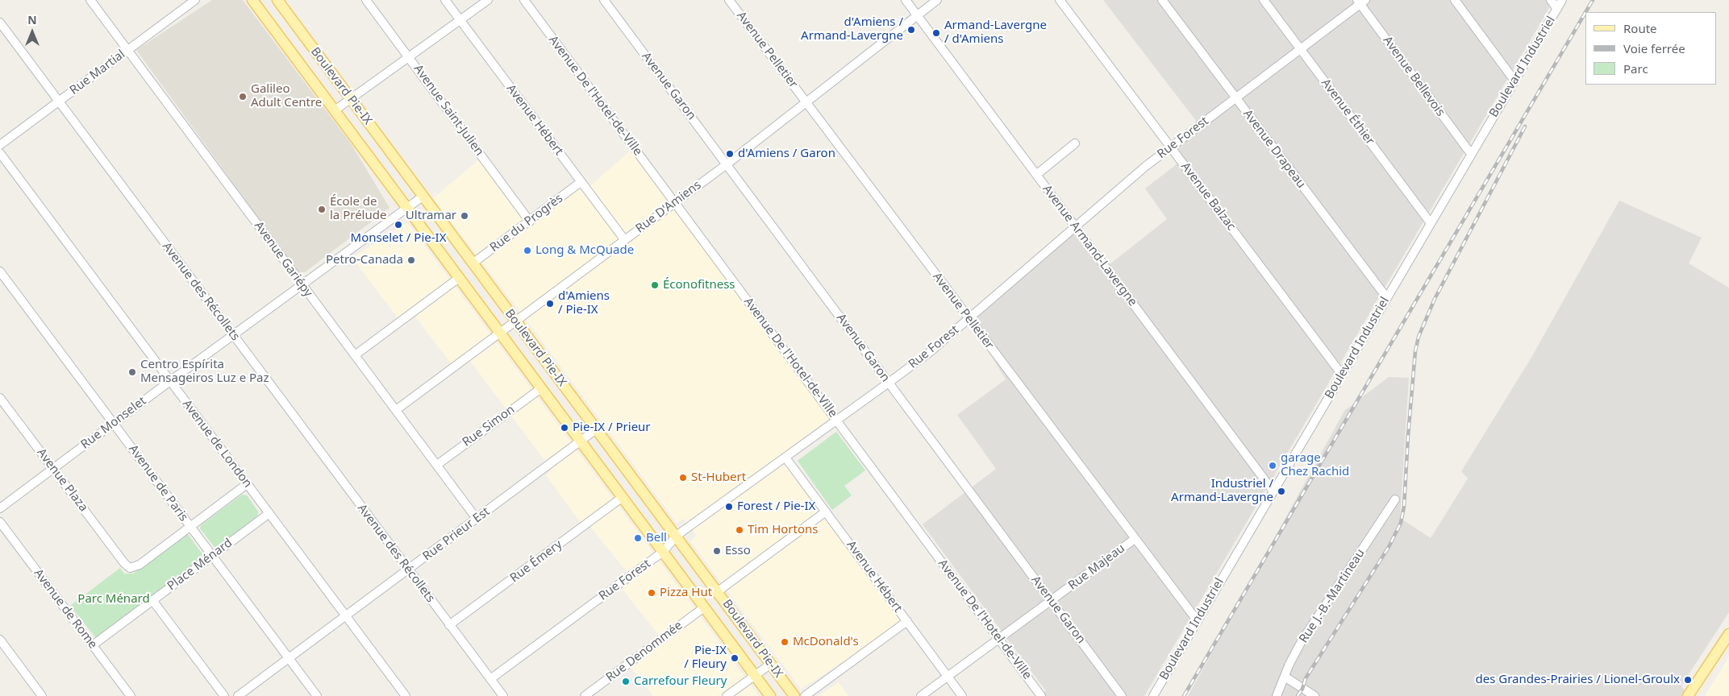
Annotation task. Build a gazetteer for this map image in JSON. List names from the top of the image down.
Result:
{
  "streets": {
    "main road": ["Boulevard Pie-IX"],
    "street": [
      "Avenue Pelletier",
      "Boulevard Industriel",
      "Rue Martial",
      "Avenue Bellevois",
      "Avenue Garon",
      "Avenue De l'Hotel-de-Ville",
      "Avenue Saint-Julien",
      "Avenue Éthier",
      "Avenue Hébert",
      "Rue Forest",
      "Avenue Drapeau",
      "Avenue Balzac",
      "Rue D'Amiens",
      "Rue du Progrès",
      "Avenue Armand-Lavergne",
      "Avenue Gariépy",
      "Avenue des Récollets",
      "Rue Monselet",
      "Rue Simon",
      "Avenue de London",
      "Avenue Plaza",
      "Avenue de Paris",
      "Rue Prieur Est",
      "Rue Émery",
      "Place Ménard",
      "Rue Majeau",
      "Rue J.-B.-Martineau",
      "Avenue de Rome",
      "Rue Denommée"
    ]
  },
  "crossings": [
    ["Avenue Pelletier", "Boulevard Industriel"],
    ["Avenue Pelletier", "Rue Forest"],
    ["Avenue Pelletier", "Rue D'Amiens"],
    ["Avenue Pelletier", "Rue Majeau"],
    ["Boulevard Industriel", "Avenue Bellevois"],
    ["Boulevard Industriel", "Avenue Éthier"],
    ["Boulevard Industriel", "Avenue Drapeau"],
    ["Boulevard Industriel", "Avenue Balzac"],
    ["Boulevard Industriel", "Avenue Armand-Lavergne"],
    ["Rue Martial", "Avenue Gariépy"],
    ["Rue Martial", "Avenue des Récollets"],
    ["Avenue Bellevois", "Rue Forest"],
    ["Boulevard Pie-IX", "Rue Forest"],
    ["Boulevard Pie-IX", "Rue D'Amiens"],
    ["Boulevard Pie-IX", "Rue du Progrès"],
    ["Boulevard Pie-IX", "Rue Monselet"],
    ["Boulevard Pie-IX", "Rue Simon"],
    ["Boulevard Pie-IX", "Rue Prieur Est"],
    ["Boulevard Pie-IX", "Rue Émery"],
    ["Boulevard Pie-IX", "Rue Denommée"],
    ["Avenue Garon", "Rue Forest"],
    ["Avenue Garon", "Rue D'Amiens"],
    ["Avenue Garon", "Rue Majeau"],
    ["Avenue De l'Hotel-de-Ville", "Rue Forest"],
    ["Avenue De l'Hotel-de-Ville", "Rue D'Amiens"],
    ["Avenue De l'Hotel-de-Ville", "Rue Majeau"],
    ["Avenue Saint-Julien", "Rue du Progrès"],
    ["Avenue Éthier", "Rue Forest"],
    ["Avenue Hébert", "Rue Forest"],
    ["Avenue Hébert", "Rue D'Amiens"],
    ["Avenue Hébert", "Rue du Progrès"],
    ["Avenue Hébert", "Rue Majeau"],
    ["Rue Forest", "Avenue Drapeau"],
    ["Rue Forest", "Avenue Balzac"],
    ["Rue Forest", "Avenue Armand-Lavergne"],
    ["Rue Forest", "Avenue des Récollets"],
    ["Rue D'Amiens", "Avenue Armand-Lavergne"],
    ["Rue D'Amiens", "Avenue Gariépy"],
    ["Avenue Gariépy", "Rue Monselet"],
    ["Avenue Gariépy", "Rue Simon"],
    ["Avenue Gariépy", "Rue Prieur Est"],
    ["Avenue des Récollets", "Rue Monselet"],
    ["Avenue des Récollets", "Rue Prieur Est"],
    ["Avenue des Récollets", "Rue Émery"],
    ["Rue Monselet", "Avenue de London"],
    ["Rue Monselet", "Avenue Plaza"],
    ["Rue Monselet", "Avenue de Paris"],
    ["Avenue de London", "Rue Prieur Est"],
    ["Avenue de London", "Place Ménard"],
    ["Avenue Plaza", "Avenue de Paris"],
    ["Avenue de Paris", "Rue Prieur Est"],
    ["Avenue de Paris", "Place Ménard"],
    ["Place Ménard", "Avenue de Rome"]
  ],
  "parks": ["Parc Ménard"],
  "places": [
    "d'Amiens / Armand-Lavergne",
    "Armand-Lavergne / d'Amiens",
    "Galileo Adult Centre",
    "d'Amiens / Garon",
    "École de la Prélude",
    "Ultramar",
    "Monselet / Pie-IX",
    "Long & McQuade",
    "Petro-Canada",
    "Éconofitness",
    "d'Amiens / Pie-IX",
    "Centro Espírita Mensageiros Luz e Paz",
    "Pie-IX / Prieur",
    "garage Chez Rachid",
    "St-Hubert",
    "Industriel / Armand-Lavergne",
    "Forest / Pie-IX",
    "Tim Hortons",
    "Bell",
    "Esso",
    "Pizza Hut",
    "McDonald's",
    "Pie-IX / Fleury",
    "des Grandes-Prairies / Lionel-Groulx",
    "Carrefour Fleury"
  ],
  "legend": ["Route", "Voie ferrée", "Parc"],
  "north": "top"
}
